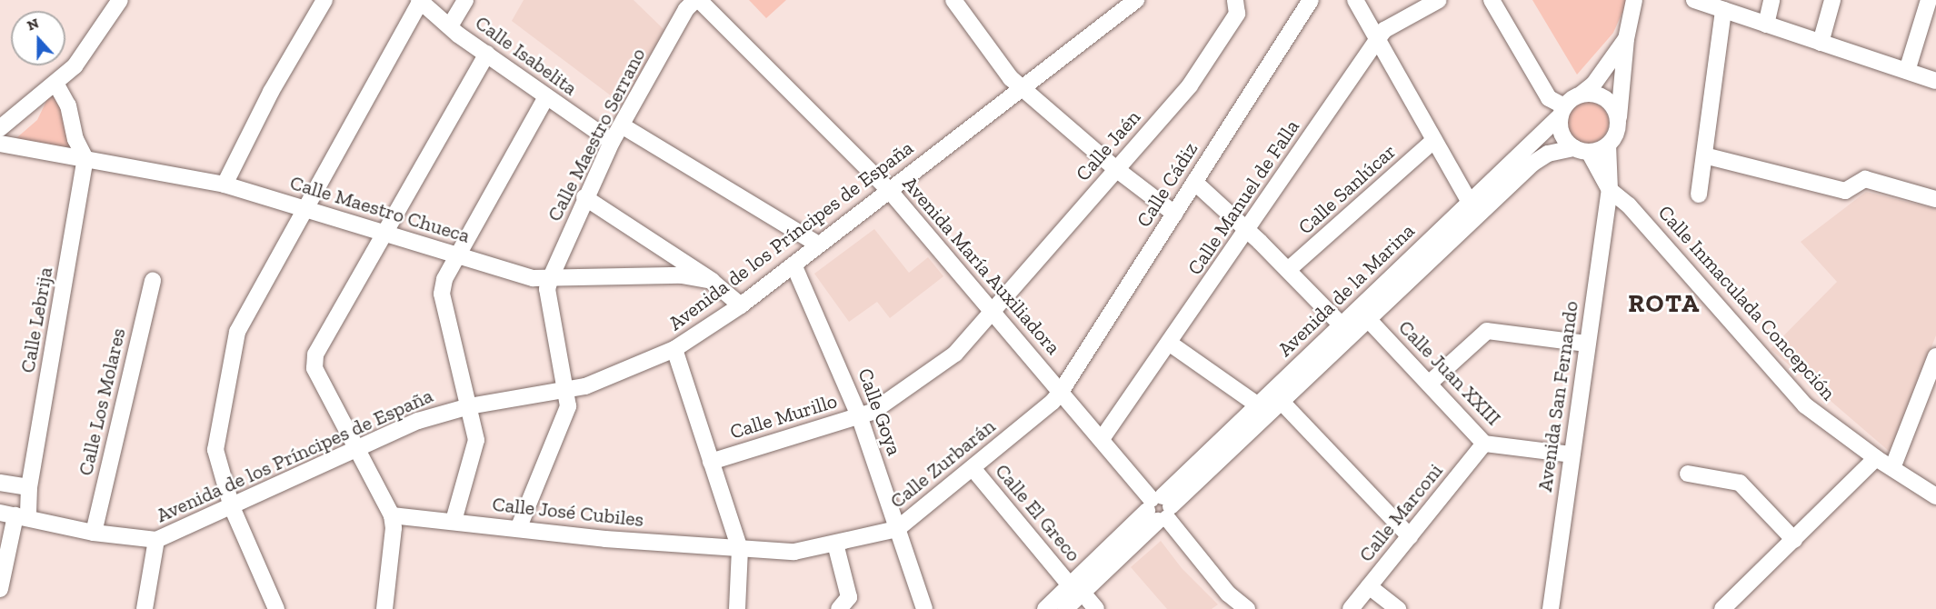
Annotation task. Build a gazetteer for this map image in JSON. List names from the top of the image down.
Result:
{
  "streets": {
    "street": [
      "Calle Isabelita",
      "Calle Maestro Serrano",
      "Calle Jaén",
      "Calle Cádiz",
      "Calle Sanlúcar",
      "Calle Manuel de Falla",
      "Calle Maestro Chueca",
      "Avenida de los Príncipes de España",
      "Avenida María Auxiliadora",
      "Avenida de la Marina",
      "Calle Inmaculada Concepción",
      "Calle Lebrija",
      "Calle Juan XXIII",
      "Avenida San Fernando",
      "Calle Los Molares",
      "Calle Goya",
      "Calle Murillo",
      "Calle Zurbarán",
      "Calle José Cubiles",
      "Calle El Greco",
      "Calle Marconi"
    ]
  },
  "crossings": [
    ["Calle Isabelita", "Calle Maestro Serrano"],
    ["Calle Maestro Serrano", "Calle Maestro Chueca"],
    ["Calle Maestro Serrano", "Avenida de los Príncipes de España"],
    ["Calle Maestro Serrano", "Avenida María Auxiliadora"],
    ["Calle Maestro Serrano", "Calle José Cubiles"],
    ["Calle Jaén", "Avenida María Auxiliadora"],
    ["Calle Jaén", "Calle Murillo"],
    ["Calle Cádiz", "Avenida María Auxiliadora"],
    ["Calle Cádiz", "Calle Zurbarán"],
    ["Calle Manuel de Falla", "Avenida María Auxiliadora"],
    ["Calle Maestro Chueca", "Avenida de los Príncipes de España"],
    ["Calle Maestro Chueca", "Calle Lebrija"],
    ["Avenida de los Príncipes de España", "Avenida María Auxiliadora"],
    ["Avenida de los Príncipes de España", "Calle Lebrija"],
    ["Avenida de los Príncipes de España", "Calle Los Molares"],
    ["Avenida de los Príncipes de España", "Calle Goya"],
    ["Avenida María Auxiliadora", "Avenida de la Marina"],
    ["Avenida María Auxiliadora", "Calle Murillo"],
    ["Avenida María Auxiliadora", "Calle Zurbarán"],
    ["Avenida de la Marina", "Calle Juan XXIII"],
    ["Avenida de la Marina", "Avenida San Fernando"],
    ["Avenida de la Marina", "Calle El Greco"],
    ["Calle Inmaculada Concepción", "Avenida San Fernando"],
    ["Calle Juan XXIII", "Avenida San Fernando"],
    ["Calle Juan XXIII", "Calle Marconi"],
    ["Calle Goya", "Calle Murillo"],
    ["Calle Goya", "Calle Zurbarán"],
    ["Calle Zurbarán", "Calle José Cubiles"],
    ["Calle Zurbarán", "Calle El Greco"]
  ],
  "districts": ["ROTA"],
  "north": "top"
}
